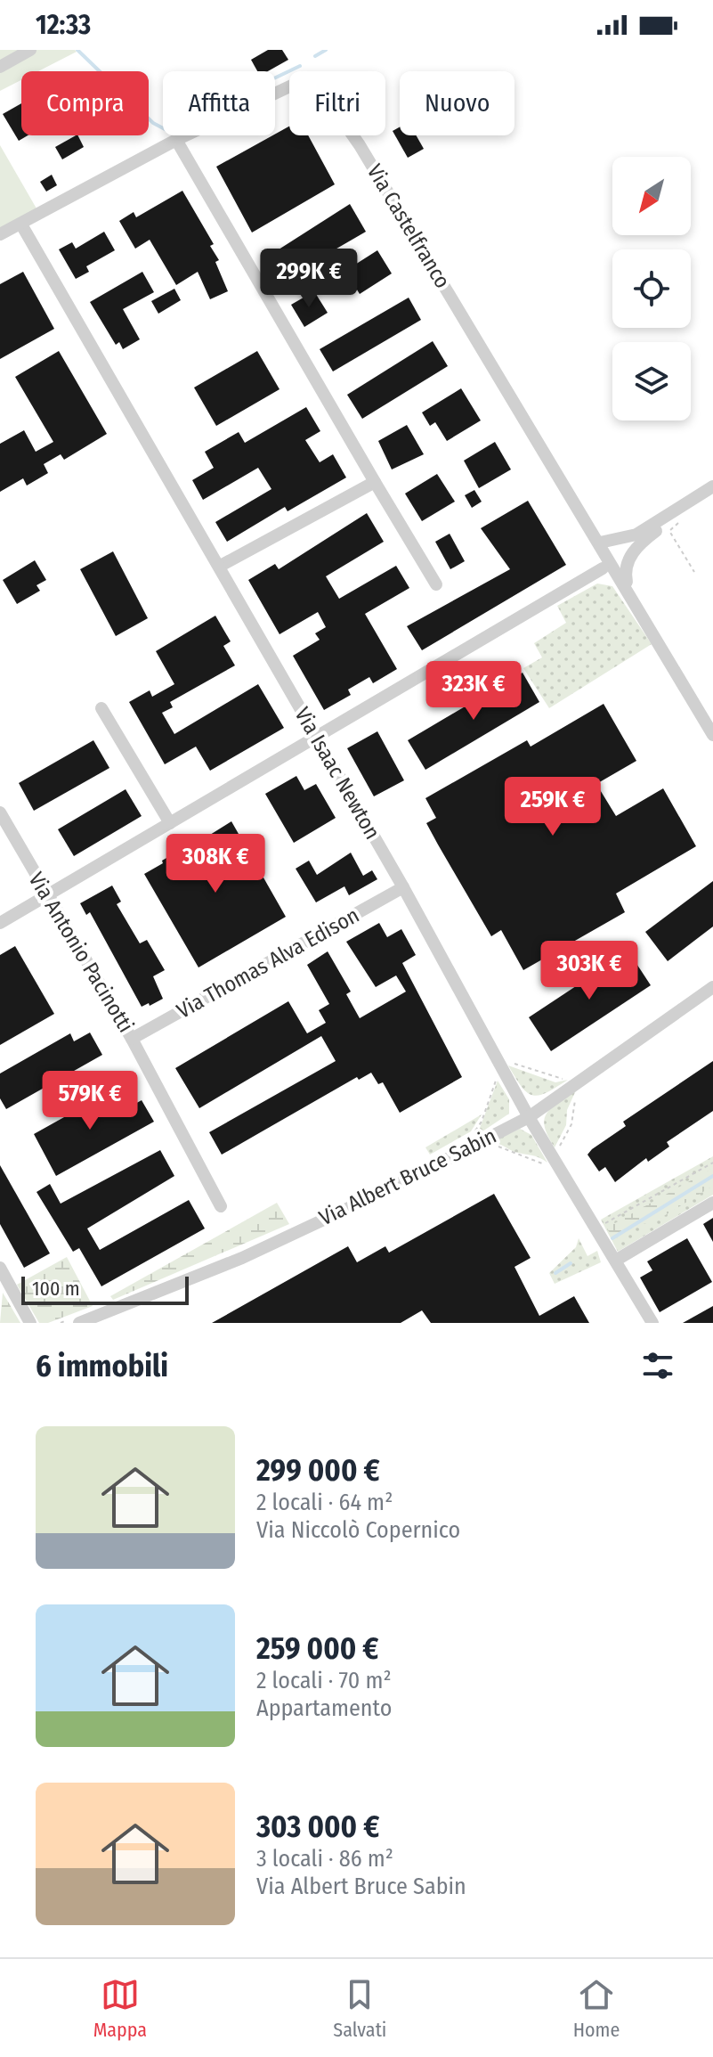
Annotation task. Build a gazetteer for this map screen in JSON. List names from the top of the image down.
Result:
{
  "streets": {
    "street": [
      "Via Castelfranco",
      "Via Isaac Newton",
      "Via Antonio Pacinotti",
      "Via Thomas Alva Edison",
      "Via Albert Bruce Sabin"
    ]
  },
  "crossings": [
    ["Via Castelfranco", "Via Isaac Newton"],
    ["Via Isaac Newton", "Via Thomas Alva Edison"],
    ["Via Isaac Newton", "Via Albert Bruce Sabin"],
    ["Via Antonio Pacinotti", "Via Thomas Alva Edison"]
  ],
  "scale_bar": "100 m",
  "north": "bottom left",
  "page": {
    "status": "12:33",
    "chip": [
      "Compra",
      "Affitta",
      "Filtri",
      "Nuovo"
    ],
    "price": [
      "299K €",
      "323K €",
      "259K €",
      "308K €",
      "303K €",
      "579K €"
    ],
    "scale": "100 m",
    "heading": "6 immobili",
    "list": [
      {
        "name": "299 000 €",
        "note": "2 locali · 64 m² · Via Niccolò Copernico"
      },
      {
        "name": "259 000 €",
        "note": "2 locali · 70 m² · Appartamento"
      },
      {
        "name": "303 000 €",
        "note": "3 locali · 86 m² · Via Albert Bruce Sabin"
      }
    ],
    "tabs": ["Mappa", "Salvati", "Home"]
  }
}
